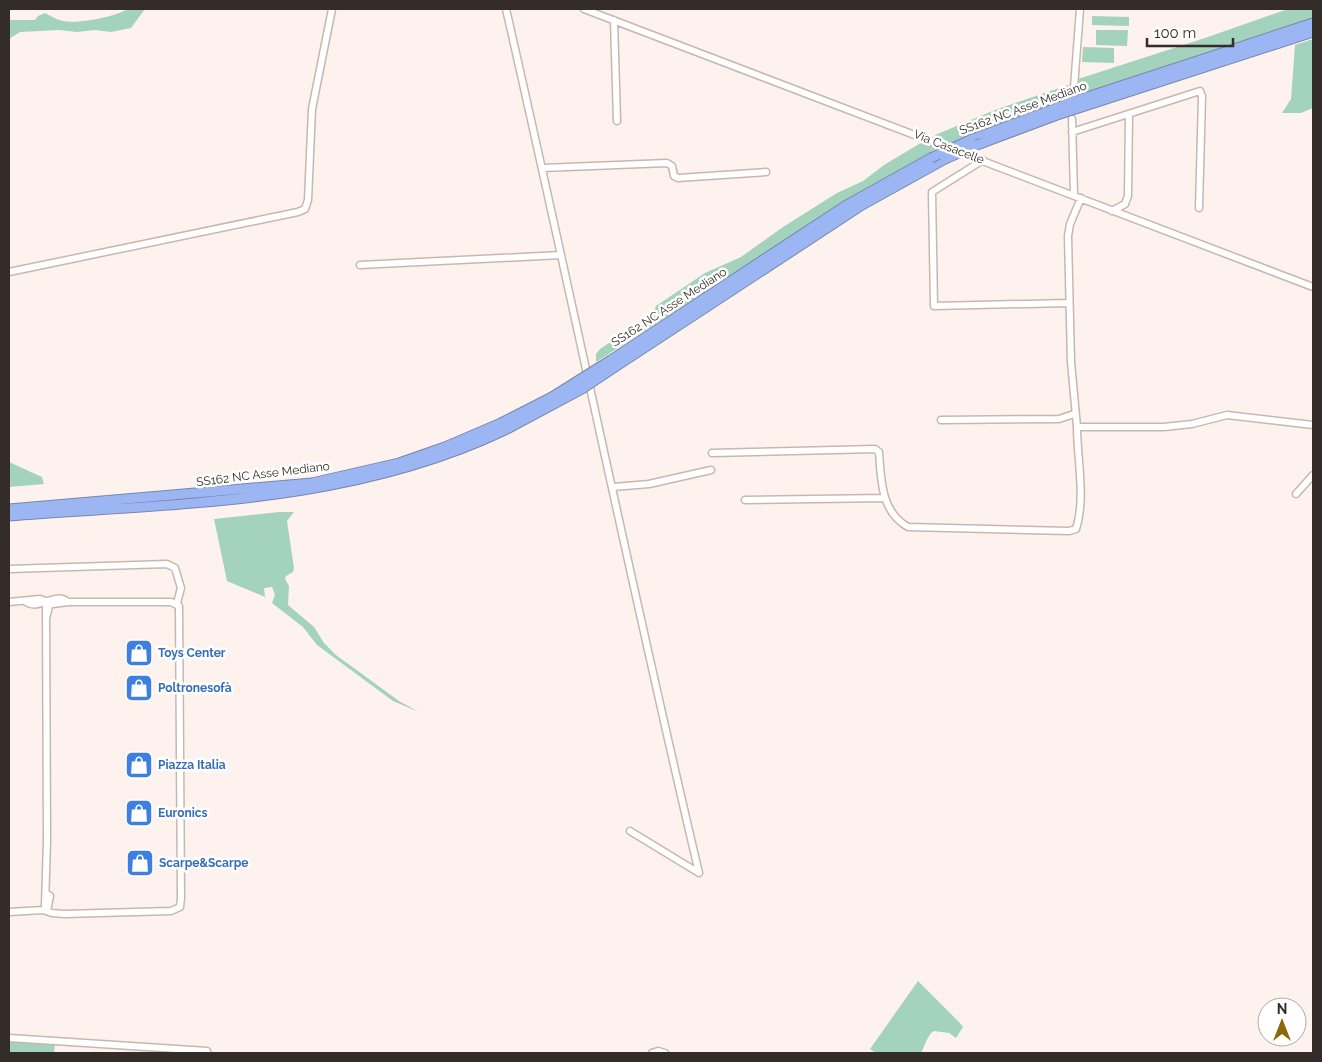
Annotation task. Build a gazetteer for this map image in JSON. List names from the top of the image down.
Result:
{
  "streets": {
    "highway": ["SS162 NC Asse Mediano"],
    "street": ["Via Casacelle"]
  },
  "places": {
    "shop": [
      "Toys Center",
      "Poltronesofà",
      "Piazza Italia",
      "Euronics",
      "Scarpe&Scarpe"
    ]
  },
  "scale_bar": "100 m",
  "north": "top"
}
